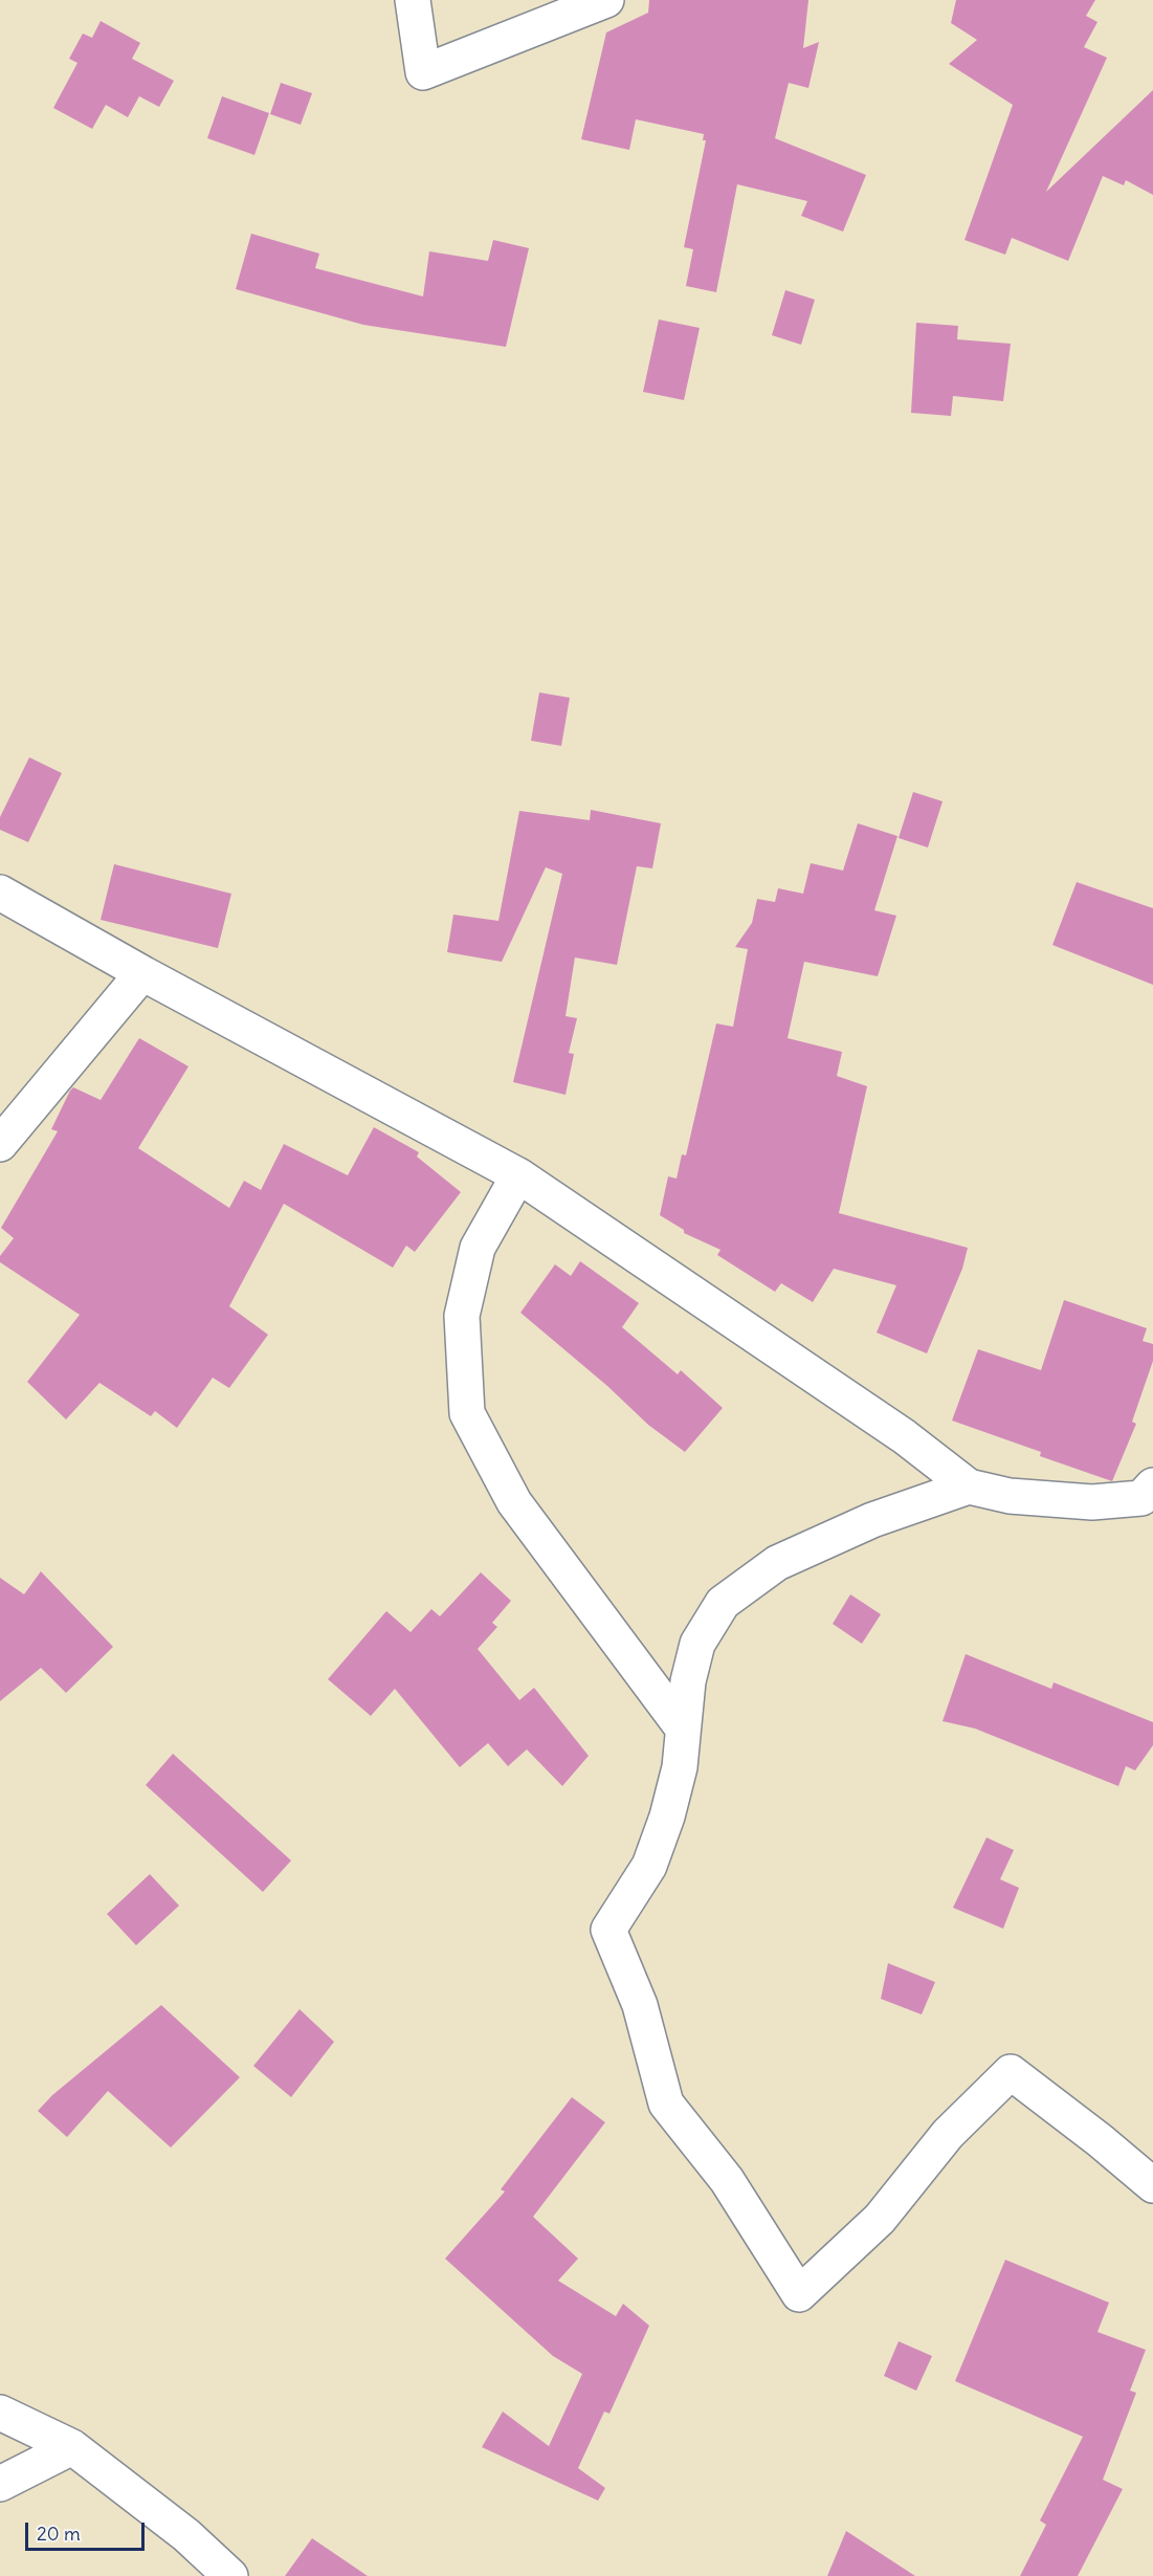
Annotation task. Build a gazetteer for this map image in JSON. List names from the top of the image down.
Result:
{
  "scale_bar": "20 m"
}
